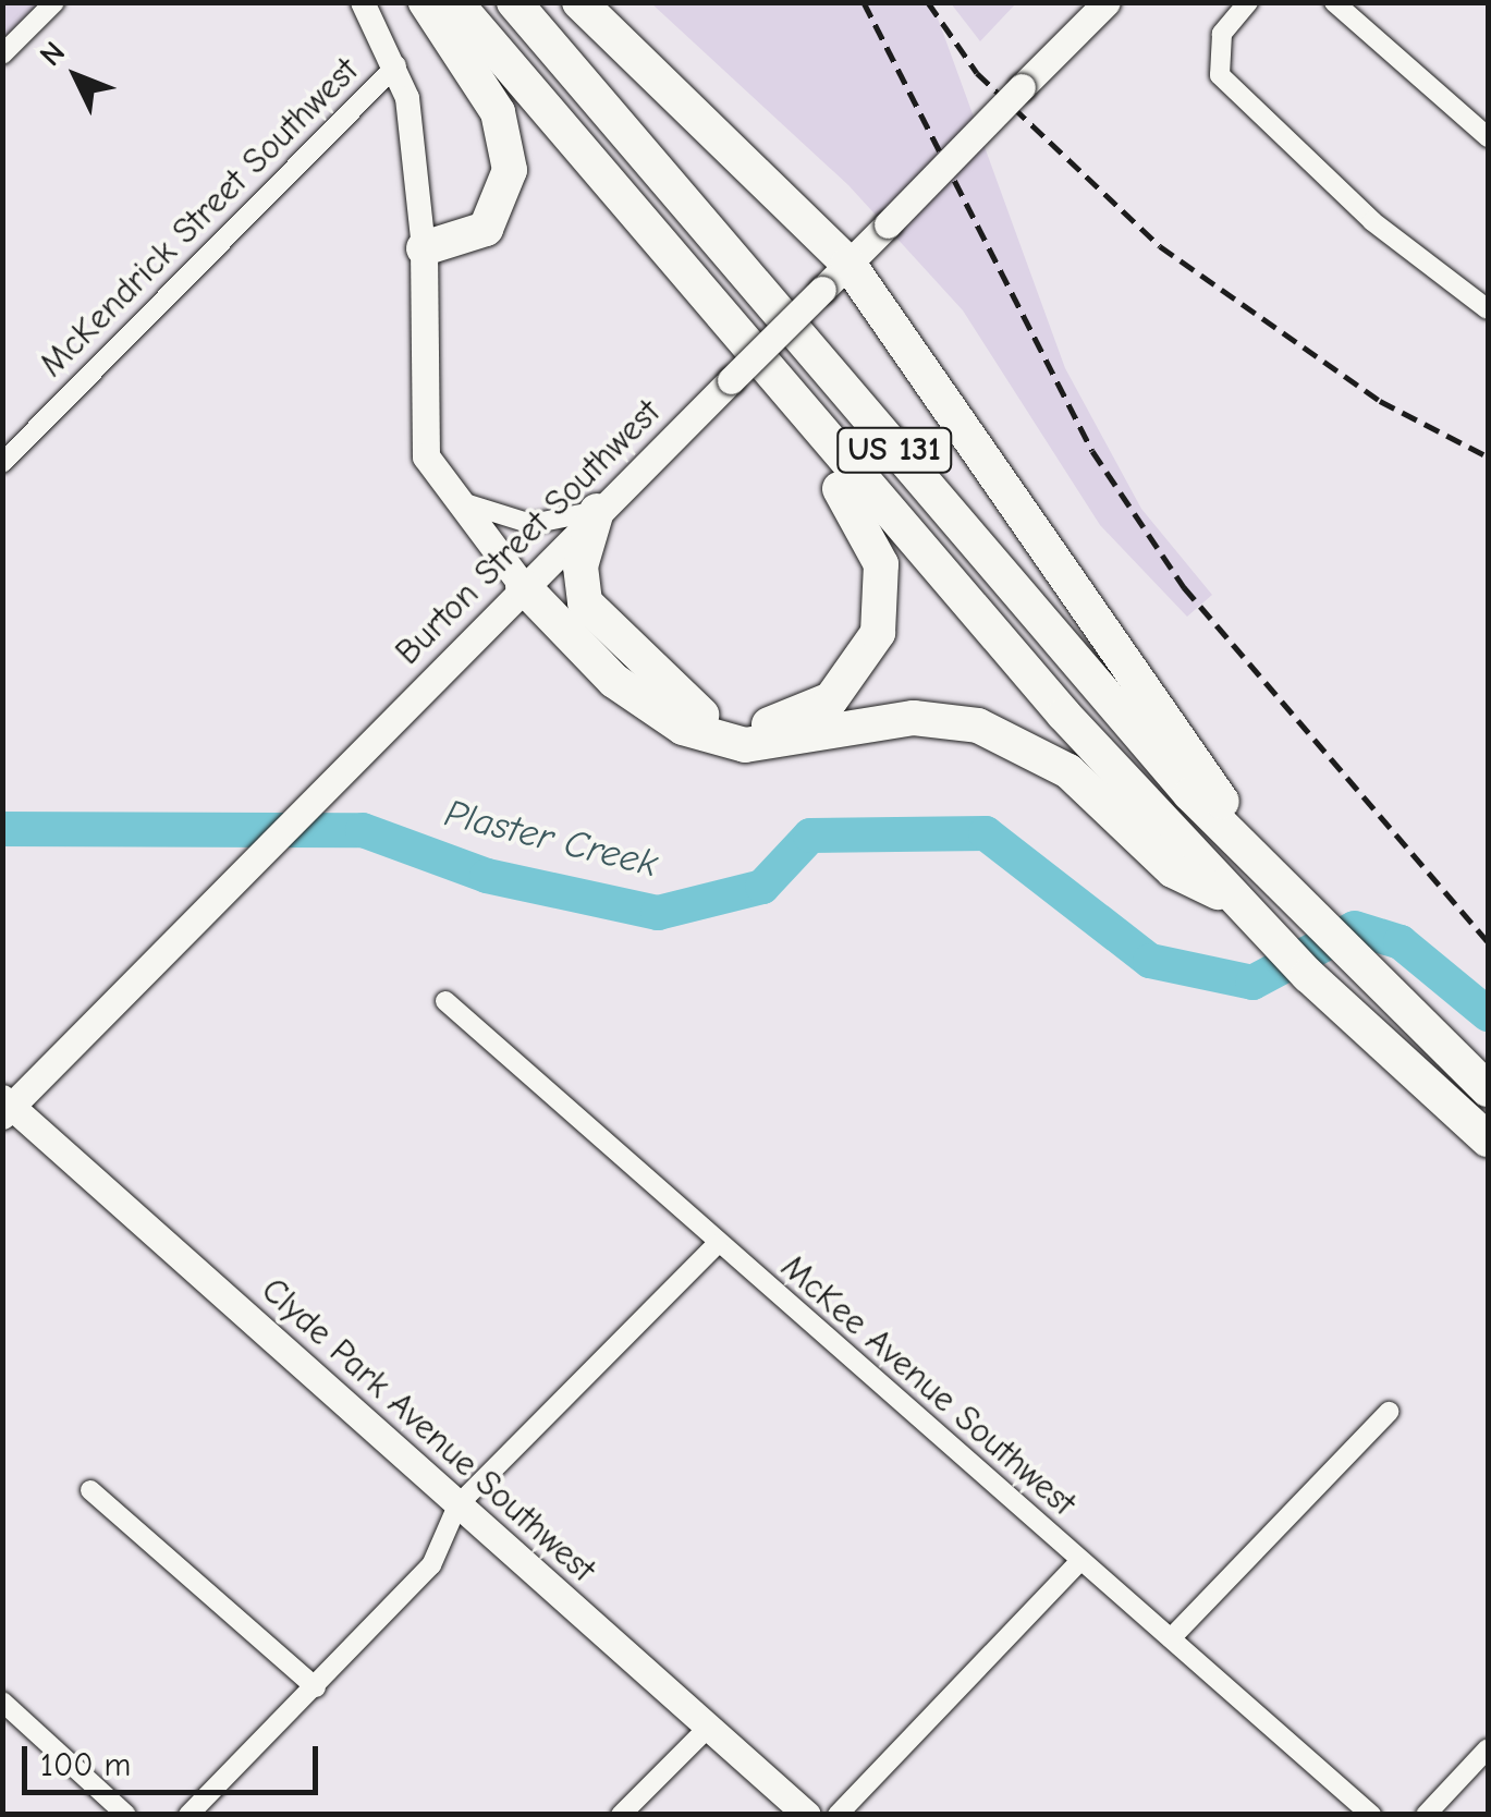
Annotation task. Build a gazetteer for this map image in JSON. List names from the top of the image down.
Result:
{
  "streets": {
    "highway": ["US 131"],
    "main road": ["Burton Street Southwest", "Clyde Park Avenue Southwest"],
    "street": ["McKendrick Street Southwest", "McKee Avenue Southwest"]
  },
  "crossings": [
    ["Burton Street Southwest", "Clyde Park Avenue Southwest"]
  ],
  "water": ["Plaster Creek"],
  "scale_bar": "100 m",
  "north": "top left"
}
